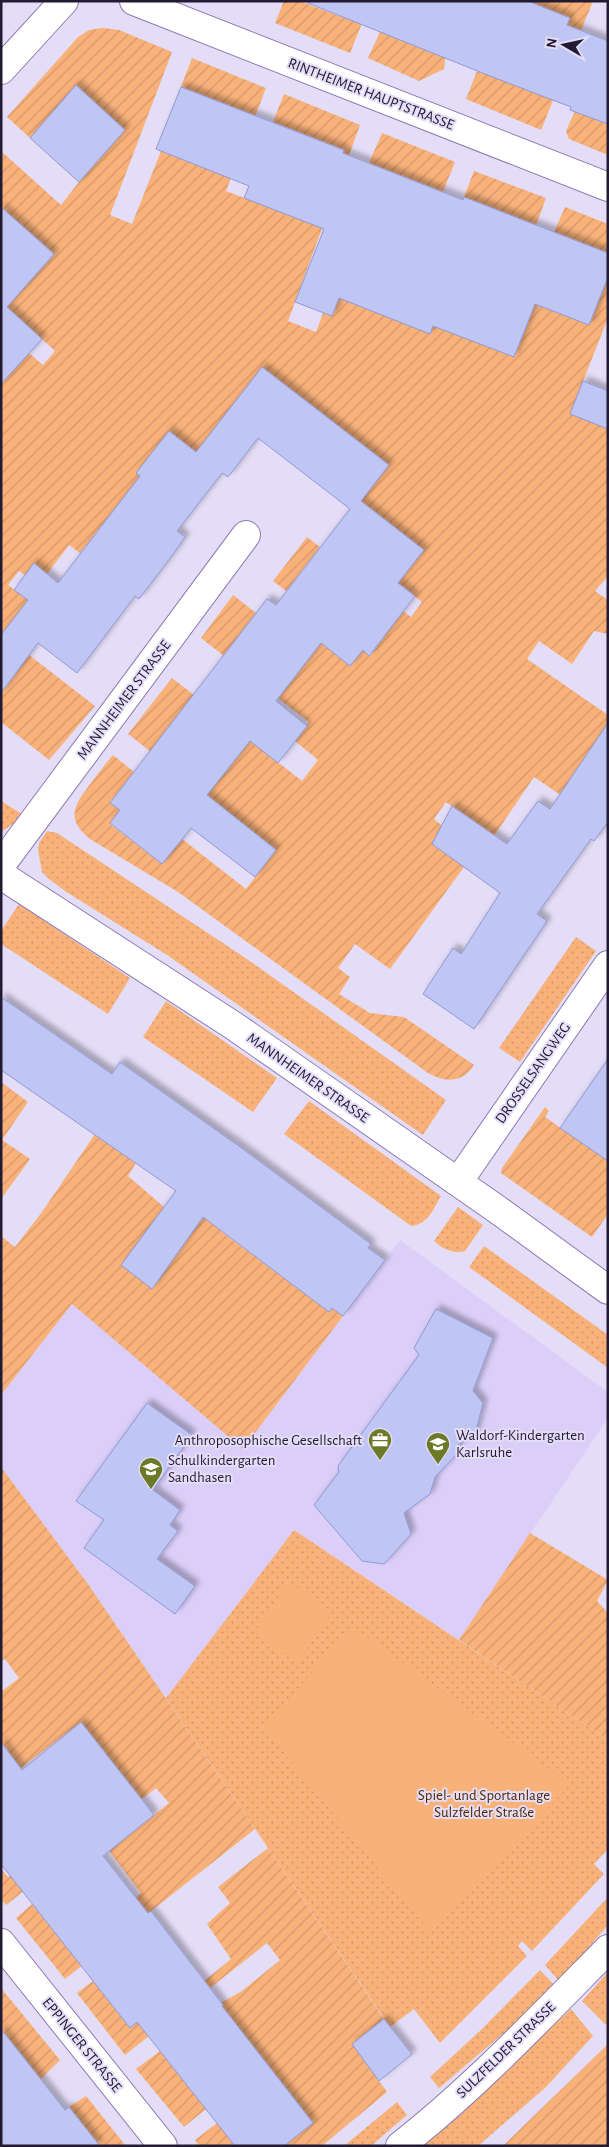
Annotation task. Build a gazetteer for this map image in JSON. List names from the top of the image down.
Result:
{
  "streets": {
    "street": [
      "RINTHEIMER HAUPTSTRASSE",
      "MANNHEIMER STRASSE",
      "DROSSELSANGWEG",
      "EPPINGER STRASSE",
      "SULZFELDER STRASSE"
    ]
  },
  "crossings": [
    ["MANNHEIMER STRASSE", "DROSSELSANGWEG"]
  ],
  "parks": ["Spiel- und Sportanlage Sulzfelder Straße"],
  "places": {
    "office": ["Anthroposophische Gesellschaft"],
    "school or university": ["Waldorf-Kindergarten Karlsruhe", "Schulkindergarten Sandhasen"]
  },
  "north": "left"
}
